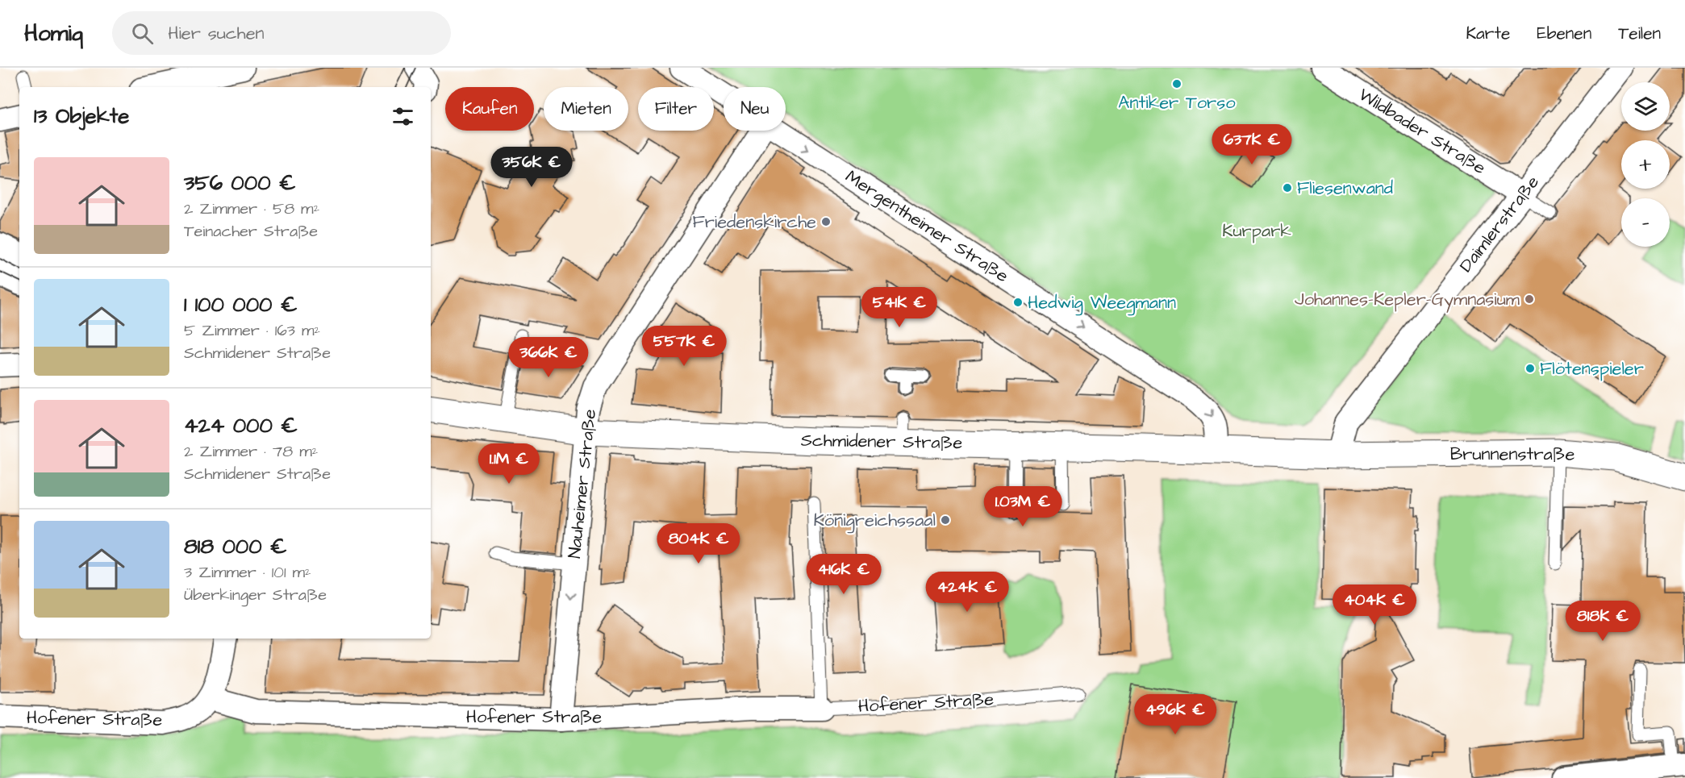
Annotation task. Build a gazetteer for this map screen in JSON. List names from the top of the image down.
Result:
{
  "streets": {
    "main road": ["Schmidener Straße", "Brunnenstraße"],
    "street": [
      "Wildbader Straße",
      "Daimlerstraße",
      "Mergentheimer Straße",
      "Nauheimer Straße",
      "Hofener Straße"
    ]
  },
  "crossings": [
    ["Wildbader Straße", "Daimlerstraße"],
    ["Daimlerstraße", "Schmidener Straße"],
    ["Daimlerstraße", "Brunnenstraße"],
    ["Mergentheimer Straße", "Schmidener Straße"],
    ["Schmidener Straße", "Brunnenstraße"],
    ["Schmidener Straße", "Nauheimer Straße"],
    ["Nauheimer Straße", "Hofener Straße"]
  ],
  "one_way": ["Mergentheimer Straße"],
  "parks": ["Kurpark"],
  "places": [
    "Antiker Torso",
    "Fliesenwand",
    "Friedenskirche",
    "Johannes-Kepler-Gymnasium",
    "Hedwig Weegmann",
    "Flötenspieler",
    "Königreichssaal"
  ],
  "page": {
    "header": "Homiq",
    "search": "Hier suchen",
    "nav": ["Karte", "Ebenen", "Teilen"],
    "map_buttons": ["+", "−"],
    "chip": [
      "Kaufen",
      "Mieten",
      "Filter",
      "Neu"
    ],
    "heading": "13 Objekte",
    "price": [
      "637K €",
      "356K €",
      "541K €",
      "557K €",
      "366K €",
      "1.1M €",
      "1.03M €",
      "804K €",
      "416K €",
      "424K €",
      "404K €",
      "818K €",
      "496K €"
    ],
    "list": [
      {
        "name": "356 000 €",
        "note": "2 Zimmer · 58 m² · Teinacher Straße"
      },
      {
        "name": "1 100 000 €",
        "note": "5 Zimmer · 163 m² · Schmidener Straße"
      },
      {
        "name": "424 000 €",
        "note": "2 Zimmer · 78 m² · Schmidener Straße"
      },
      {
        "name": "818 000 €",
        "note": "3 Zimmer · 101 m² · Überkinger Straße"
      }
    ]
  }
}
